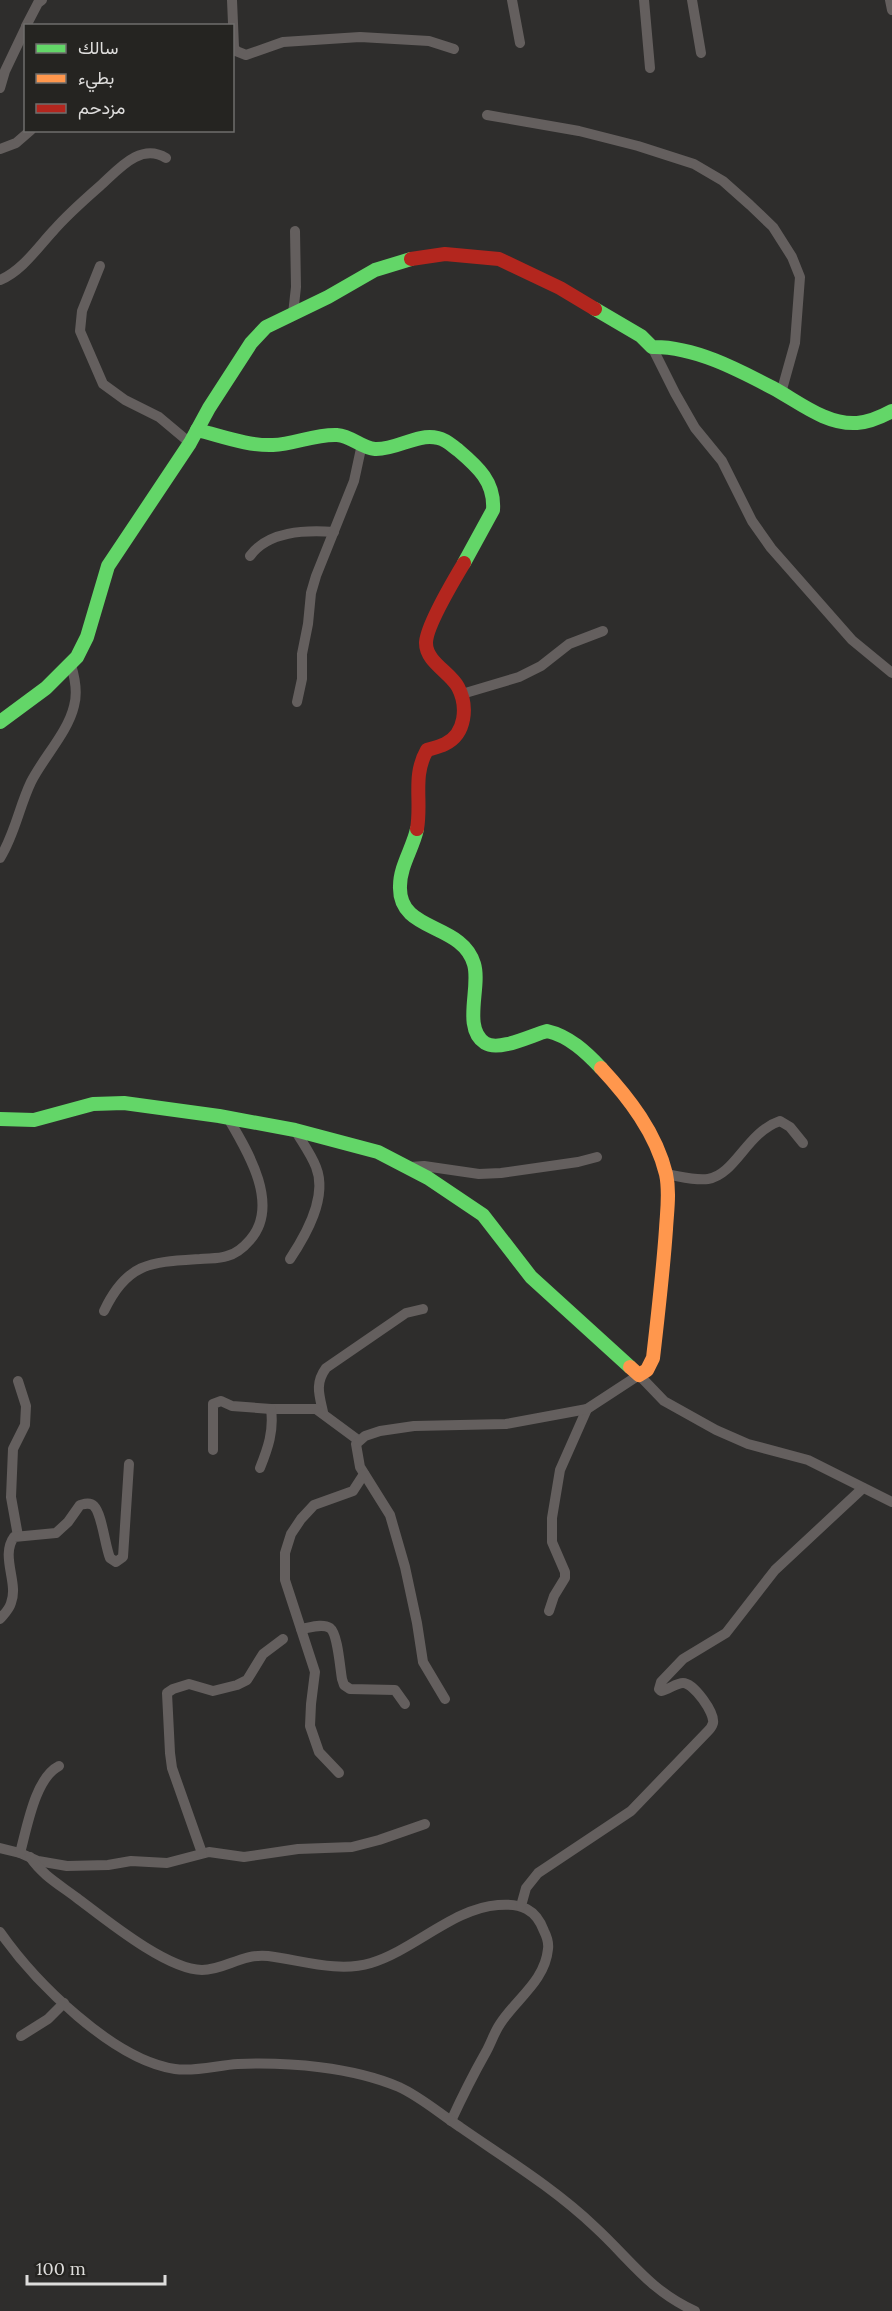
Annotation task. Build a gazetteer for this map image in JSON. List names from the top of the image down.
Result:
{
  "legend": ["سالك", "بطيء", "مزدحم"],
  "scale_bar": "100 m"
}
